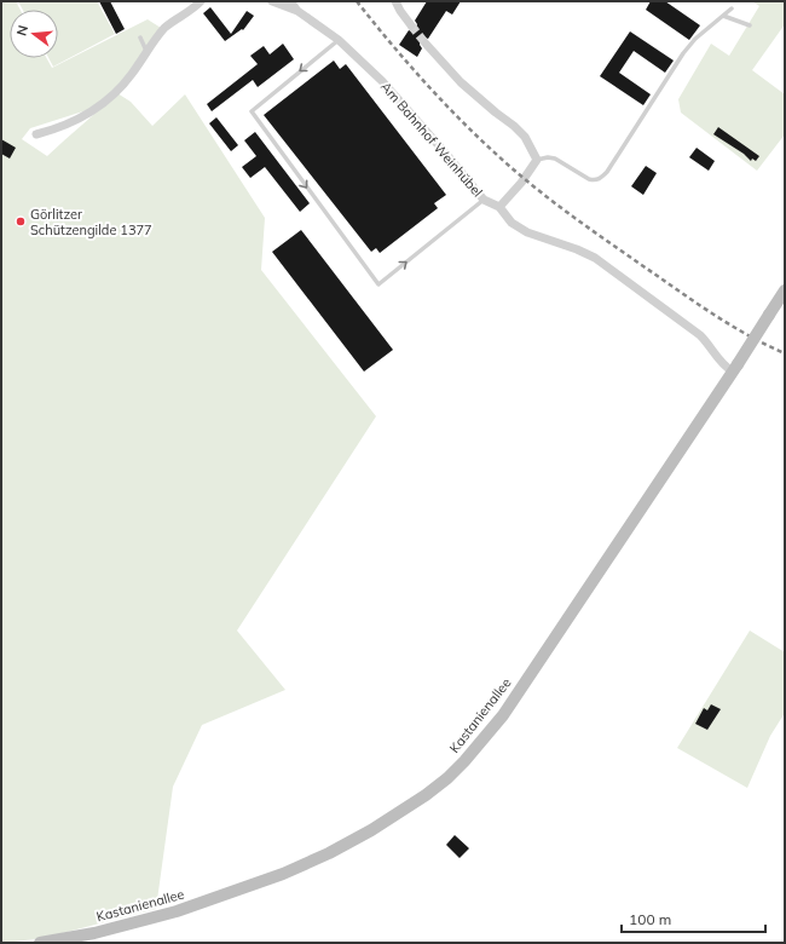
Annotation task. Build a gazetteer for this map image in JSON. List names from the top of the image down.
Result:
{
  "streets": {
    "street": ["Am Bahnhof Weinhübel", "Kastanienallee"]
  },
  "crossings": [
    ["Am Bahnhof Weinhübel", "Kastanienallee"]
  ],
  "places": ["Görlitzer Schützengilde 1377"],
  "scale_bar": "100 m",
  "north": "left"
}
